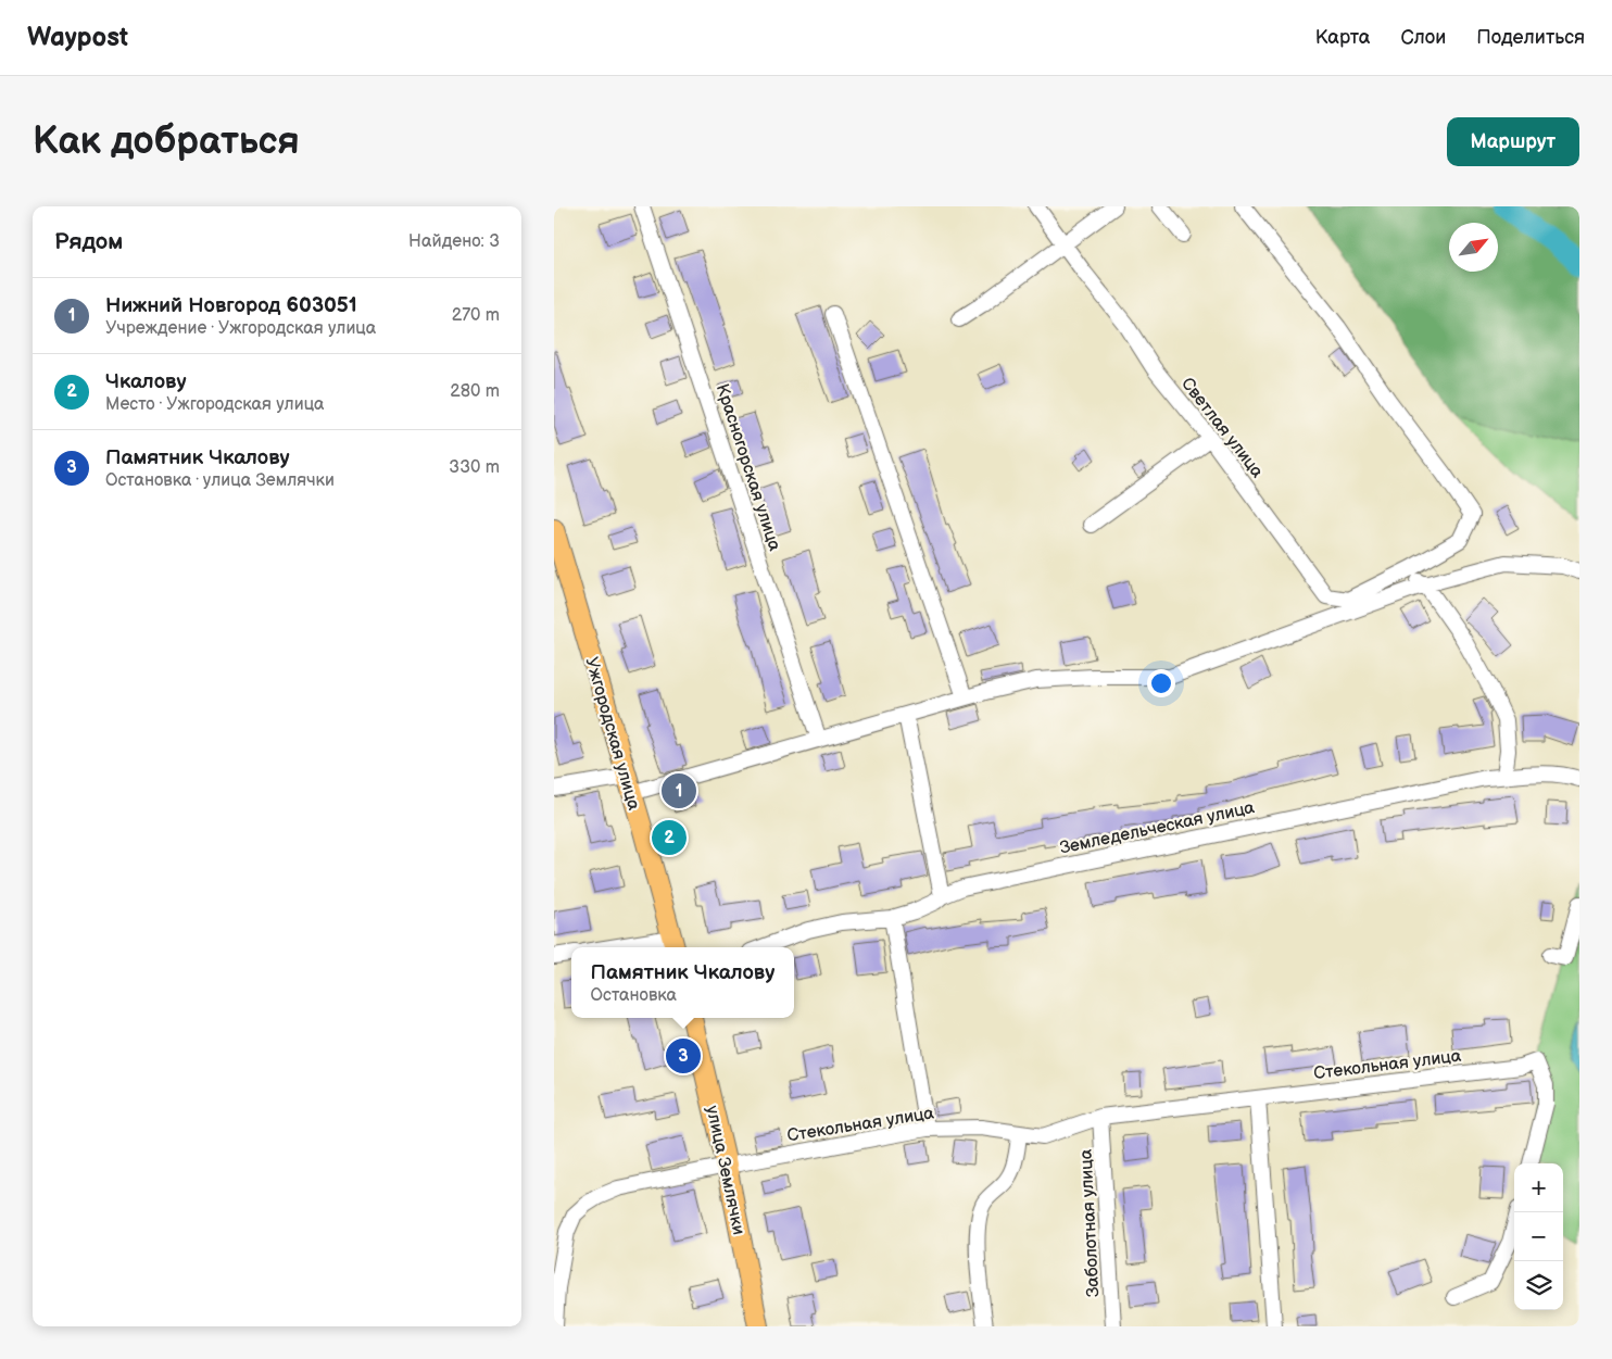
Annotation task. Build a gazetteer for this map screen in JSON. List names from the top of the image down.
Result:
{
  "streets": {
    "main road": ["Ужгородская улица", "улица Землячки"],
    "street": [
      "Светлая улица",
      "Красногорская улица",
      "Земледельческая улица",
      "Стекольная улица",
      "Заболотная улица"
    ]
  },
  "crossings": [
    ["Стекольная улица", "улица Землячки"],
    ["Стекольная улица", "Заболотная улица"]
  ],
  "north": "top right",
  "page": {
    "header": "Waypost",
    "nav": ["Карта", "Слои", "Поделиться"],
    "buttons": "Маршрут",
    "title": "Как добраться",
    "heading": ["Рядом", "Найдено: 3"],
    "list": [
      {
        "mark": "1",
        "name": "Нижний Новгород 603051",
        "note": "Учреждение · Ужгородская улица",
        "value": "270 m"
      },
      {
        "mark": "2",
        "name": "Чкалову",
        "note": "Место · Ужгородская улица",
        "value": "280 m"
      },
      {
        "mark": "3",
        "name": "Памятник Чкалову",
        "note": "Остановка · улица Землячки",
        "value": "330 m"
      }
    ],
    "pins": ["1", "2", "3"],
    "popup": ["Памятник Чкалову", "Остановка"],
    "map_buttons": ["+", "−"]
  }
}
